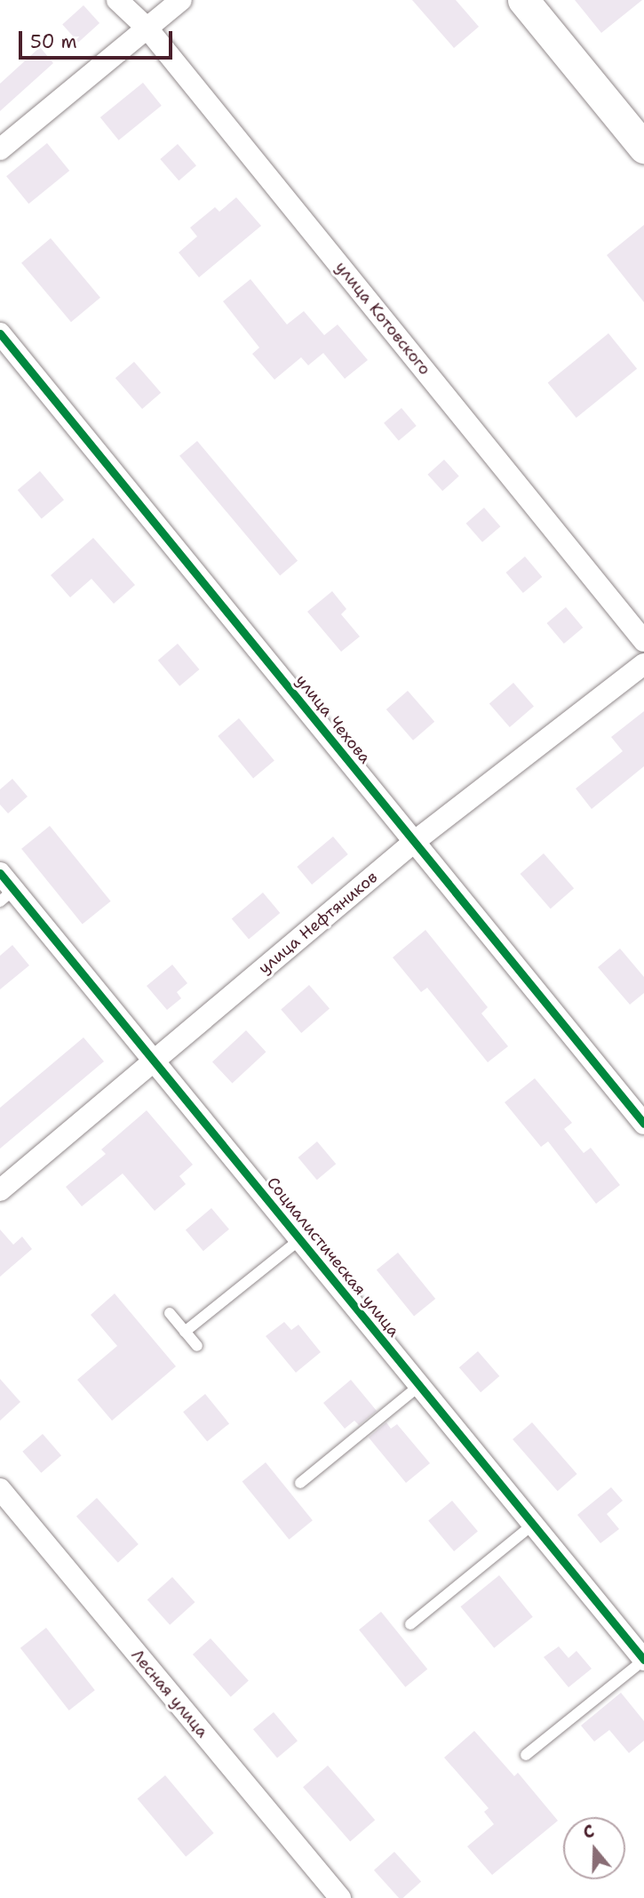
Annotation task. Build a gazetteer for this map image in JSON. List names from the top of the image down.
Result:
{
  "streets": {
    "street": [
      "улица Котовского",
      "улица Чехова",
      "улица Нефтяников",
      "Социалистическая улица",
      "Лесная улица"
    ]
  },
  "crossings": [
    ["улица Чехова", "улица Нефтяников"],
    ["улица Нефтяников", "Социалистическая улица"]
  ],
  "scale_bar": "50 m",
  "north": "top"
}
